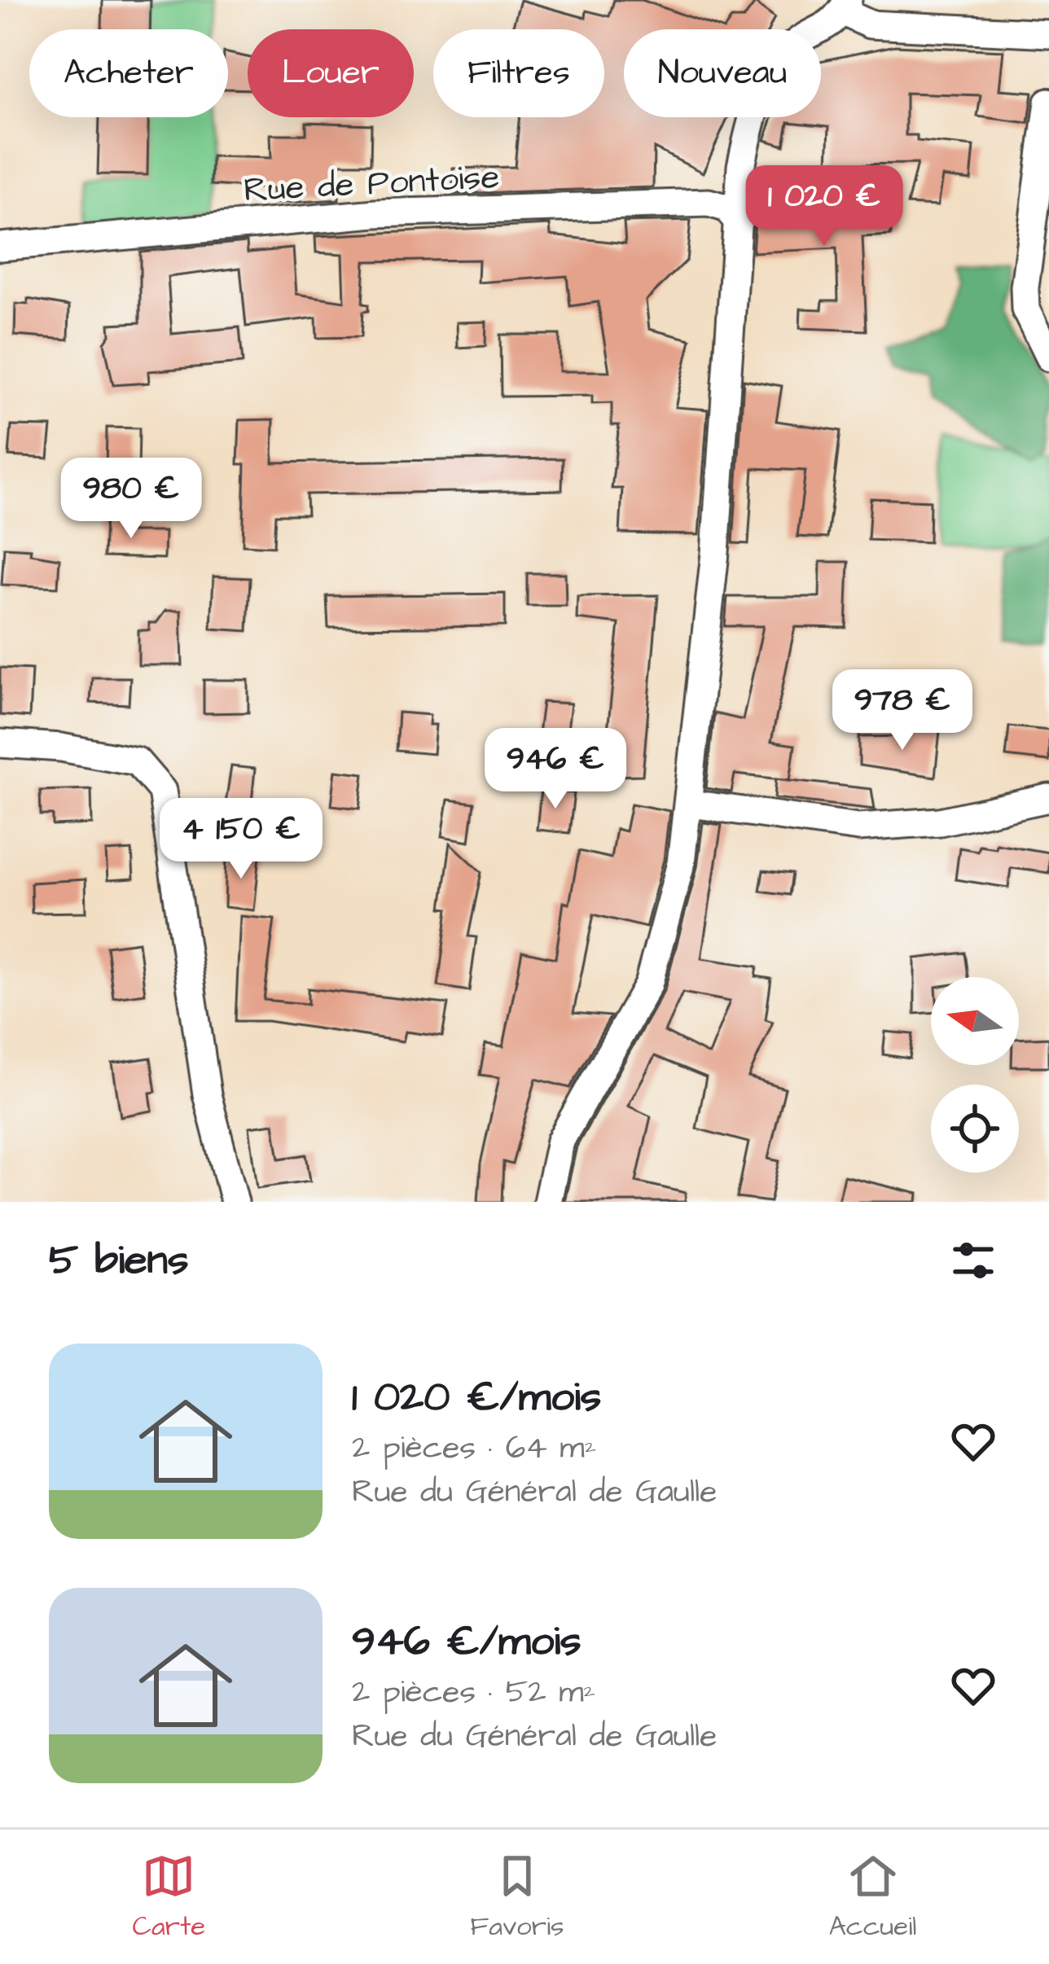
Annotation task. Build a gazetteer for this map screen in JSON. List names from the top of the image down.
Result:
{
  "streets": {
    "street": ["Rue de Pontoise"]
  },
  "north": "left",
  "page": {
    "chip": [
      "Acheter",
      "Louer",
      "Filtres",
      "Nouveau"
    ],
    "price": [
      "1 020 €",
      "980 €",
      "978 €",
      "946 €",
      "4 150 €"
    ],
    "heading": "5 biens",
    "list": [
      {
        "name": "1 020 €/mois",
        "note": "2 pièces · 64 m² · Rue du Général de Gaulle"
      },
      {
        "name": "946 €/mois",
        "note": "2 pièces · 52 m² · Rue du Général de Gaulle"
      }
    ],
    "tabs": ["Carte", "Favoris", "Accueil"]
  }
}
